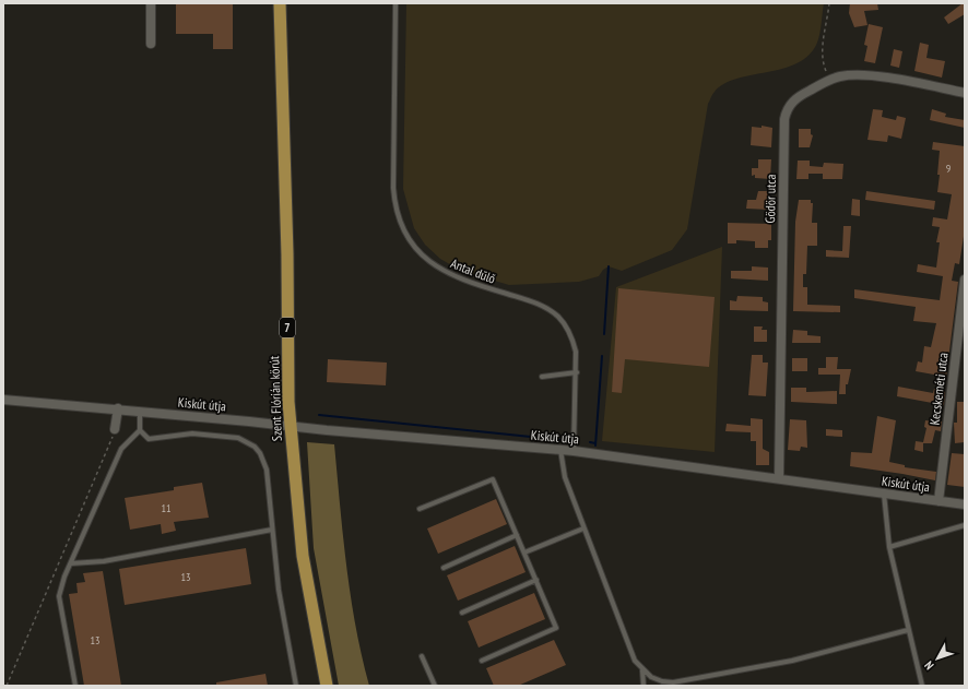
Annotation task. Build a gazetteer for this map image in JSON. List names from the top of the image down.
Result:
{
  "streets": {
    "main road": ["7", "Szent Flórián körút"],
    "street": ["Gödör utca", "Kecskeméti utca", "Kiskút útja"],
    "lane": ["Antal dűlő"]
  },
  "crossings": [
    ["Gödör utca", "Kiskút útja"],
    ["Antal dűlő", "Kiskút útja"],
    ["Kecskeméti utca", "Kiskút útja"],
    ["Szent Flórián körút", "Kiskút útja"]
  ],
  "house_numbers": [
    "9",
    "11",
    "13",
    "13"
  ],
  "north": "bottom left"
}
